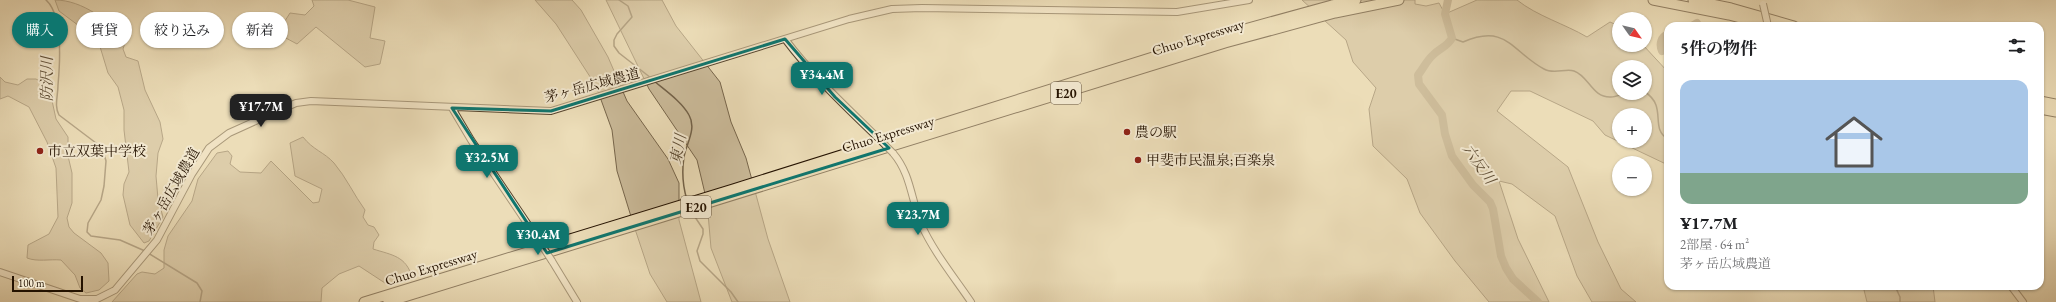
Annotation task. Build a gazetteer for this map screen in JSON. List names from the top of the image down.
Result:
{
  "streets": {
    "highway": ["Chuo Expressway", "E20"],
    "street": ["茅ヶ岳広域農道"]
  },
  "water": ["防沢川", "東川", "六反川"],
  "places": ["農の駅", "市立双葉中学校", "甲斐市民温泉;百楽泉"],
  "scale_bar": "100 m",
  "north": "bottom right",
  "page": {
    "map_buttons": ["+", "−"],
    "chip": [
      "購入",
      "賃貸",
      "絞り込み",
      "新着"
    ],
    "heading": "5件の物件",
    "price": [
      "¥34.4M",
      "¥17.7M",
      "¥32.5M",
      "¥23.7M",
      "¥30.4M"
    ],
    "list": [
      {
        "name": "¥17.7M",
        "note": "2部屋 · 64 m² · 茅ヶ岳広域農道"
      }
    ],
    "scale": "100 m"
  }
}
